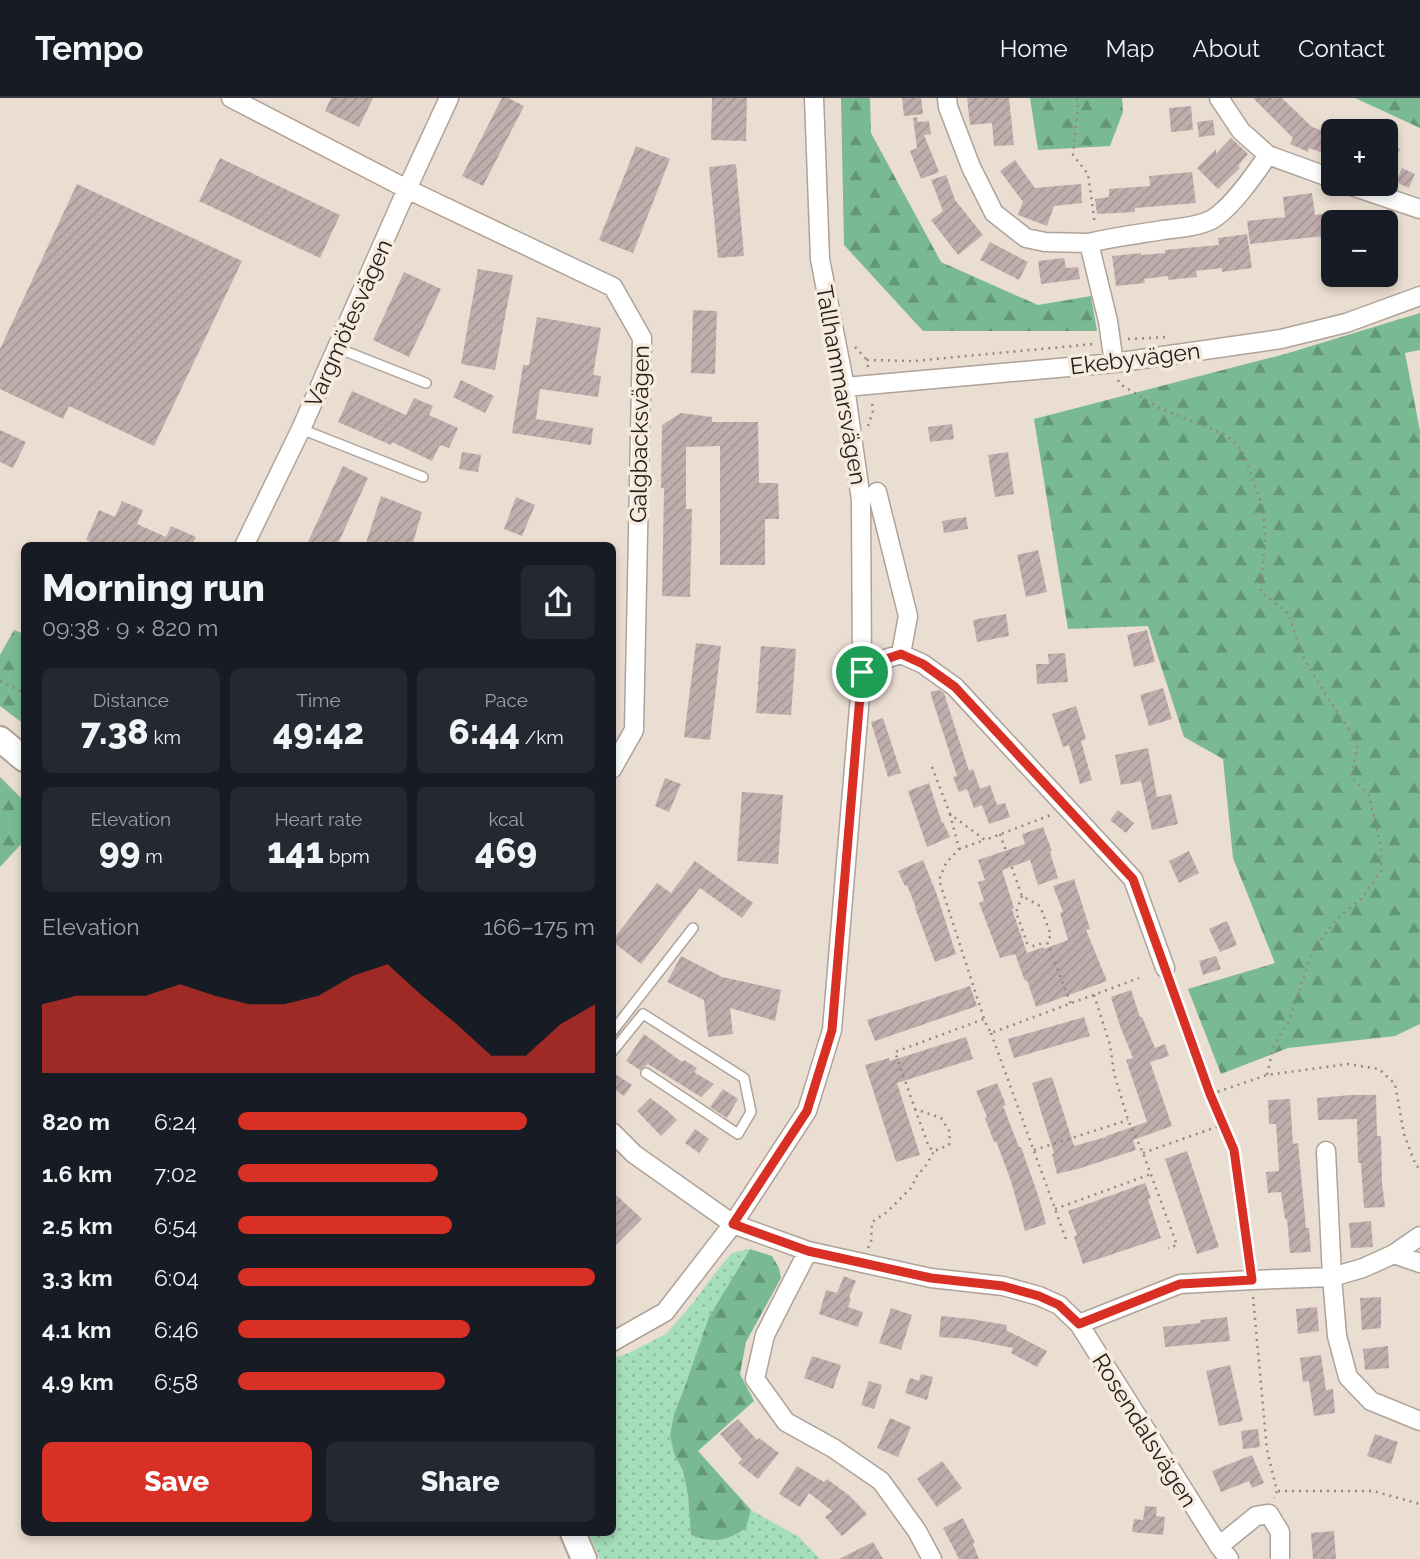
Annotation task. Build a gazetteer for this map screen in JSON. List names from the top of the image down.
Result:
{
  "streets": {
    "street": [
      "Vargmötesvägen",
      "Ekebyvägen",
      "Tallhammarsvägen",
      "Galgbacksvägen",
      "Rosendalsvägen"
    ]
  },
  "crossings": [
    ["Vargmötesvägen", "Galgbacksvägen"],
    ["Ekebyvägen", "Tallhammarsvägen"],
    ["Tallhammarsvägen", "Rosendalsvägen"]
  ],
  "page": {
    "header": "Tempo",
    "nav": [
      "Home",
      "Map",
      "About",
      "Contact"
    ],
    "map_buttons": ["+", "−"],
    "heading": ["Morning run", "09:38 · 9 × 820 m"],
    "stats": [
      ["Distance", "7.38 km"],
      ["Time", "49:42"],
      ["Pace", "6:44 /km"],
      ["Elevation", "99 m"],
      ["Heart rate", "141 bpm"],
      ["kcal", "469"]
    ],
    "chart": ["Elevation", "166–175 m"],
    "list": [
      {
        "name": "820 m",
        "note": "6:24"
      },
      {
        "name": "1.6 km",
        "note": "7:02"
      },
      {
        "name": "2.5 km",
        "note": "6:54"
      },
      {
        "name": "3.3 km",
        "note": "6:04"
      },
      {
        "name": "4.1 km",
        "note": "6:46"
      },
      {
        "name": "4.9 km",
        "note": "6:58"
      }
    ],
    "buttons": ["Save", "Share"]
  }
}
